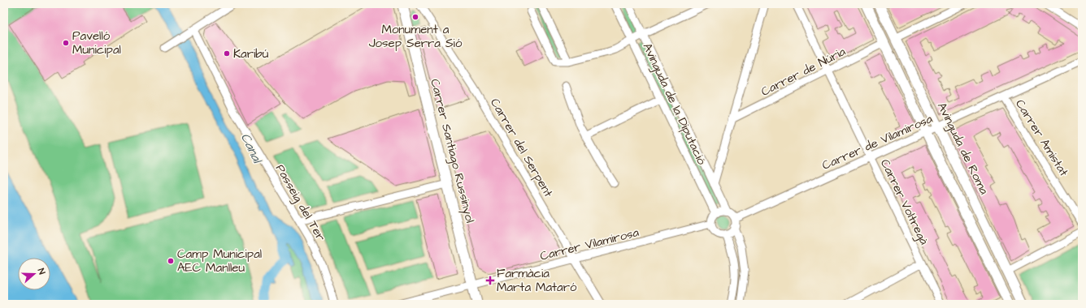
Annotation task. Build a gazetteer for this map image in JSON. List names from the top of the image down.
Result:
{
  "streets": {
    "street": [
      "Carrer de Núria",
      "Avinguda de la Diputació",
      "Carrer Amistat",
      "Carrer de Vilamirosa",
      "Carrer del Serpent",
      "Avinguda de Roma",
      "Carrer Santiago Russinyol",
      "Carrer Voltregà",
      "Passeig del Ter",
      "Carrer Vilamirosa"
    ]
  },
  "crossings": [
    ["Carrer de Núria", "Carrer Voltregà"],
    ["Avinguda de la Diputació", "Carrer de Vilamirosa"],
    ["Avinguda de la Diputació", "Carrer Vilamirosa"],
    ["Carrer Amistat", "Carrer de Vilamirosa"],
    ["Carrer de Vilamirosa", "Avinguda de Roma"],
    ["Carrer de Vilamirosa", "Carrer Voltregà"],
    ["Carrer de Vilamirosa", "Carrer Vilamirosa"],
    ["Carrer del Serpent", "Carrer Vilamirosa"],
    ["Carrer Santiago Russinyol", "Carrer Vilamirosa"]
  ],
  "water": ["Canal"],
  "places": {
    "other": [
      "Monument a Josep Serra Sió",
      "Pavelló Municipal",
      "Karibú",
      "Camp Municipal AEC Manlleu"
    ],
    "health": ["Farmàcia Marta Mataró"]
  },
  "north": "right"
}
